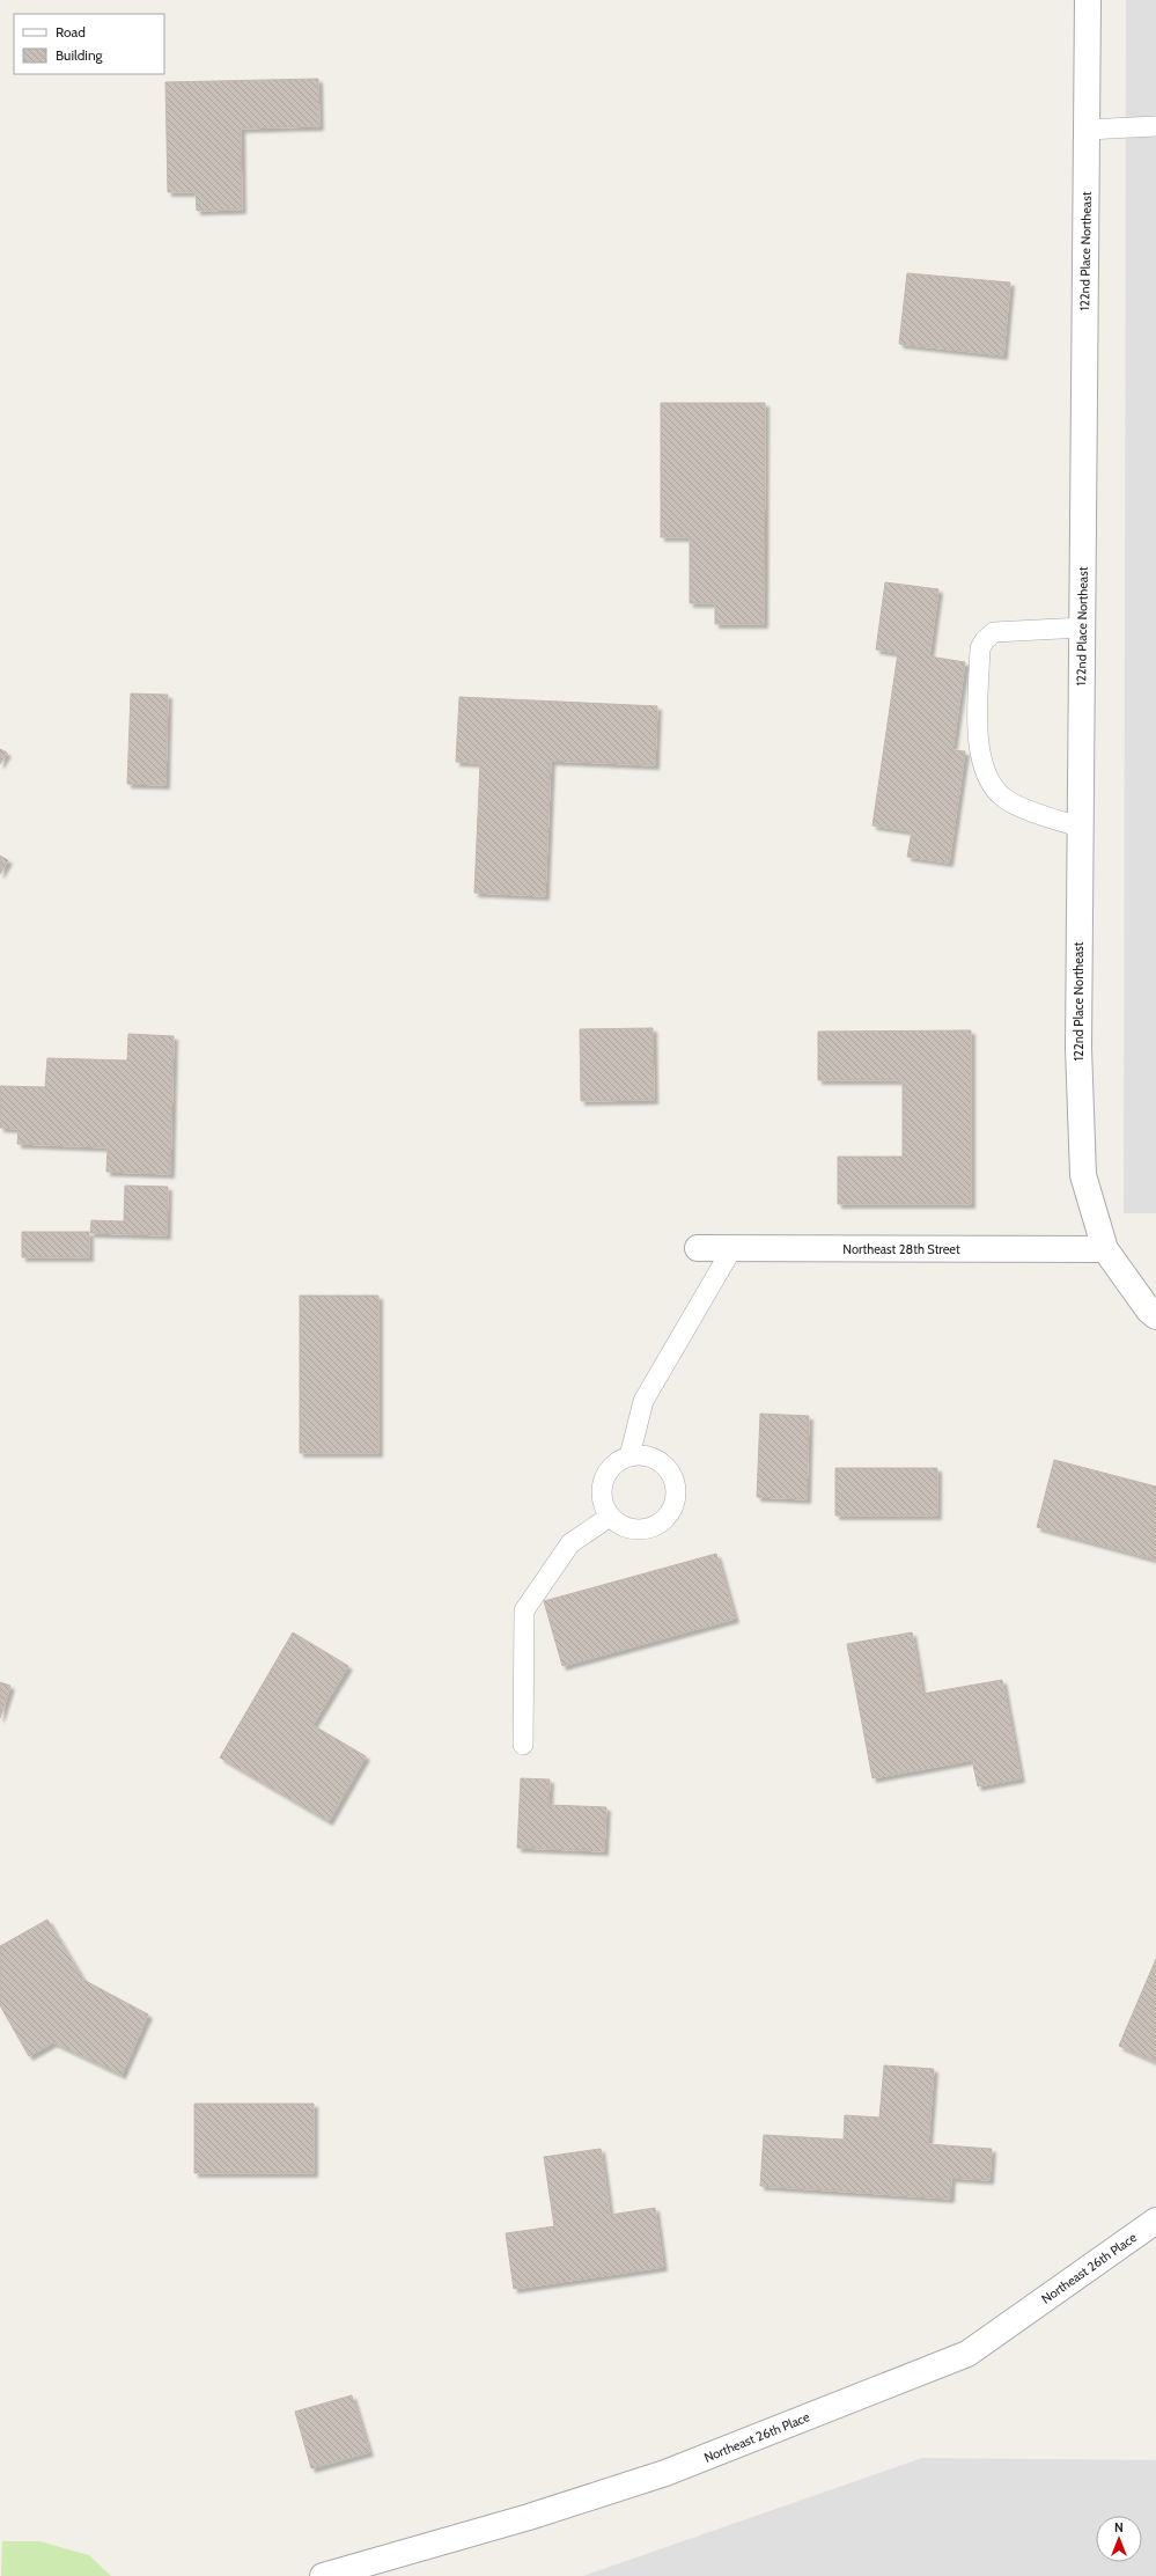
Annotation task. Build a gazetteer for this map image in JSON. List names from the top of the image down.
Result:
{
  "streets": {
    "street": ["122nd Place Northeast", "Northeast 28th Street", "Northeast 26th Place"]
  },
  "crossings": [
    ["122nd Place Northeast", "Northeast 28th Street"]
  ],
  "legend": ["Road", "Building"],
  "north": "top"
}
